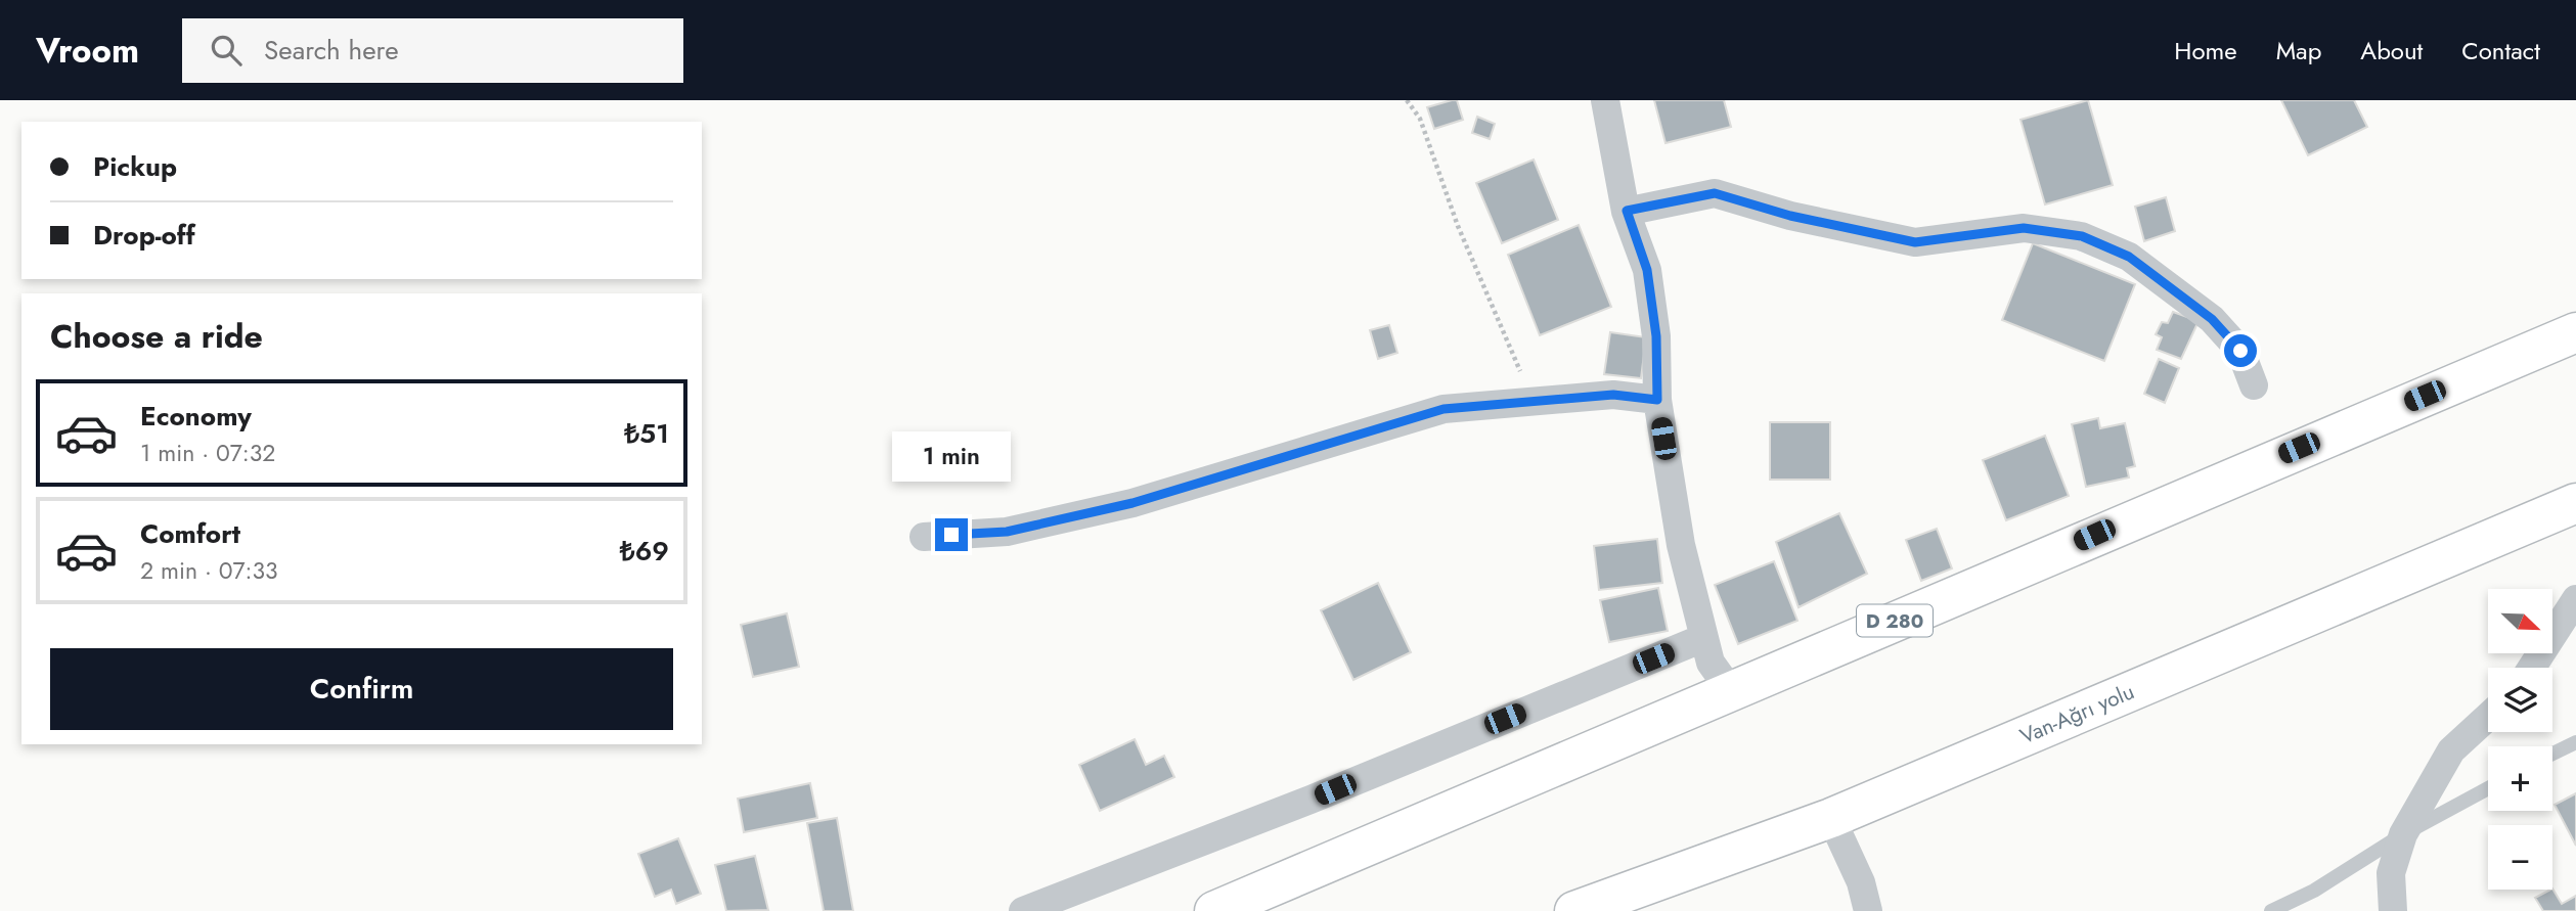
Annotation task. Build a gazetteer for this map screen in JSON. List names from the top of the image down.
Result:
{
  "streets": {
    "highway": ["D 280", "Van-Ağrı yolu"]
  },
  "north": "bottom right",
  "page": {
    "header": "Vroom",
    "search": "Search here",
    "nav": [
      "Home",
      "Map",
      "About",
      "Contact"
    ],
    "banner": ["Pickup", "Drop-off"],
    "heading": "Choose a ride",
    "list": [
      {
        "name": "Economy",
        "note": "1 min · 07:32",
        "value": "₺51"
      },
      {
        "name": "Comfort",
        "note": "2 min · 07:33",
        "value": "₺69"
      }
    ],
    "bubble": "1 min",
    "map_buttons": ["+", "−"],
    "buttons": "Confirm"
  }
}
